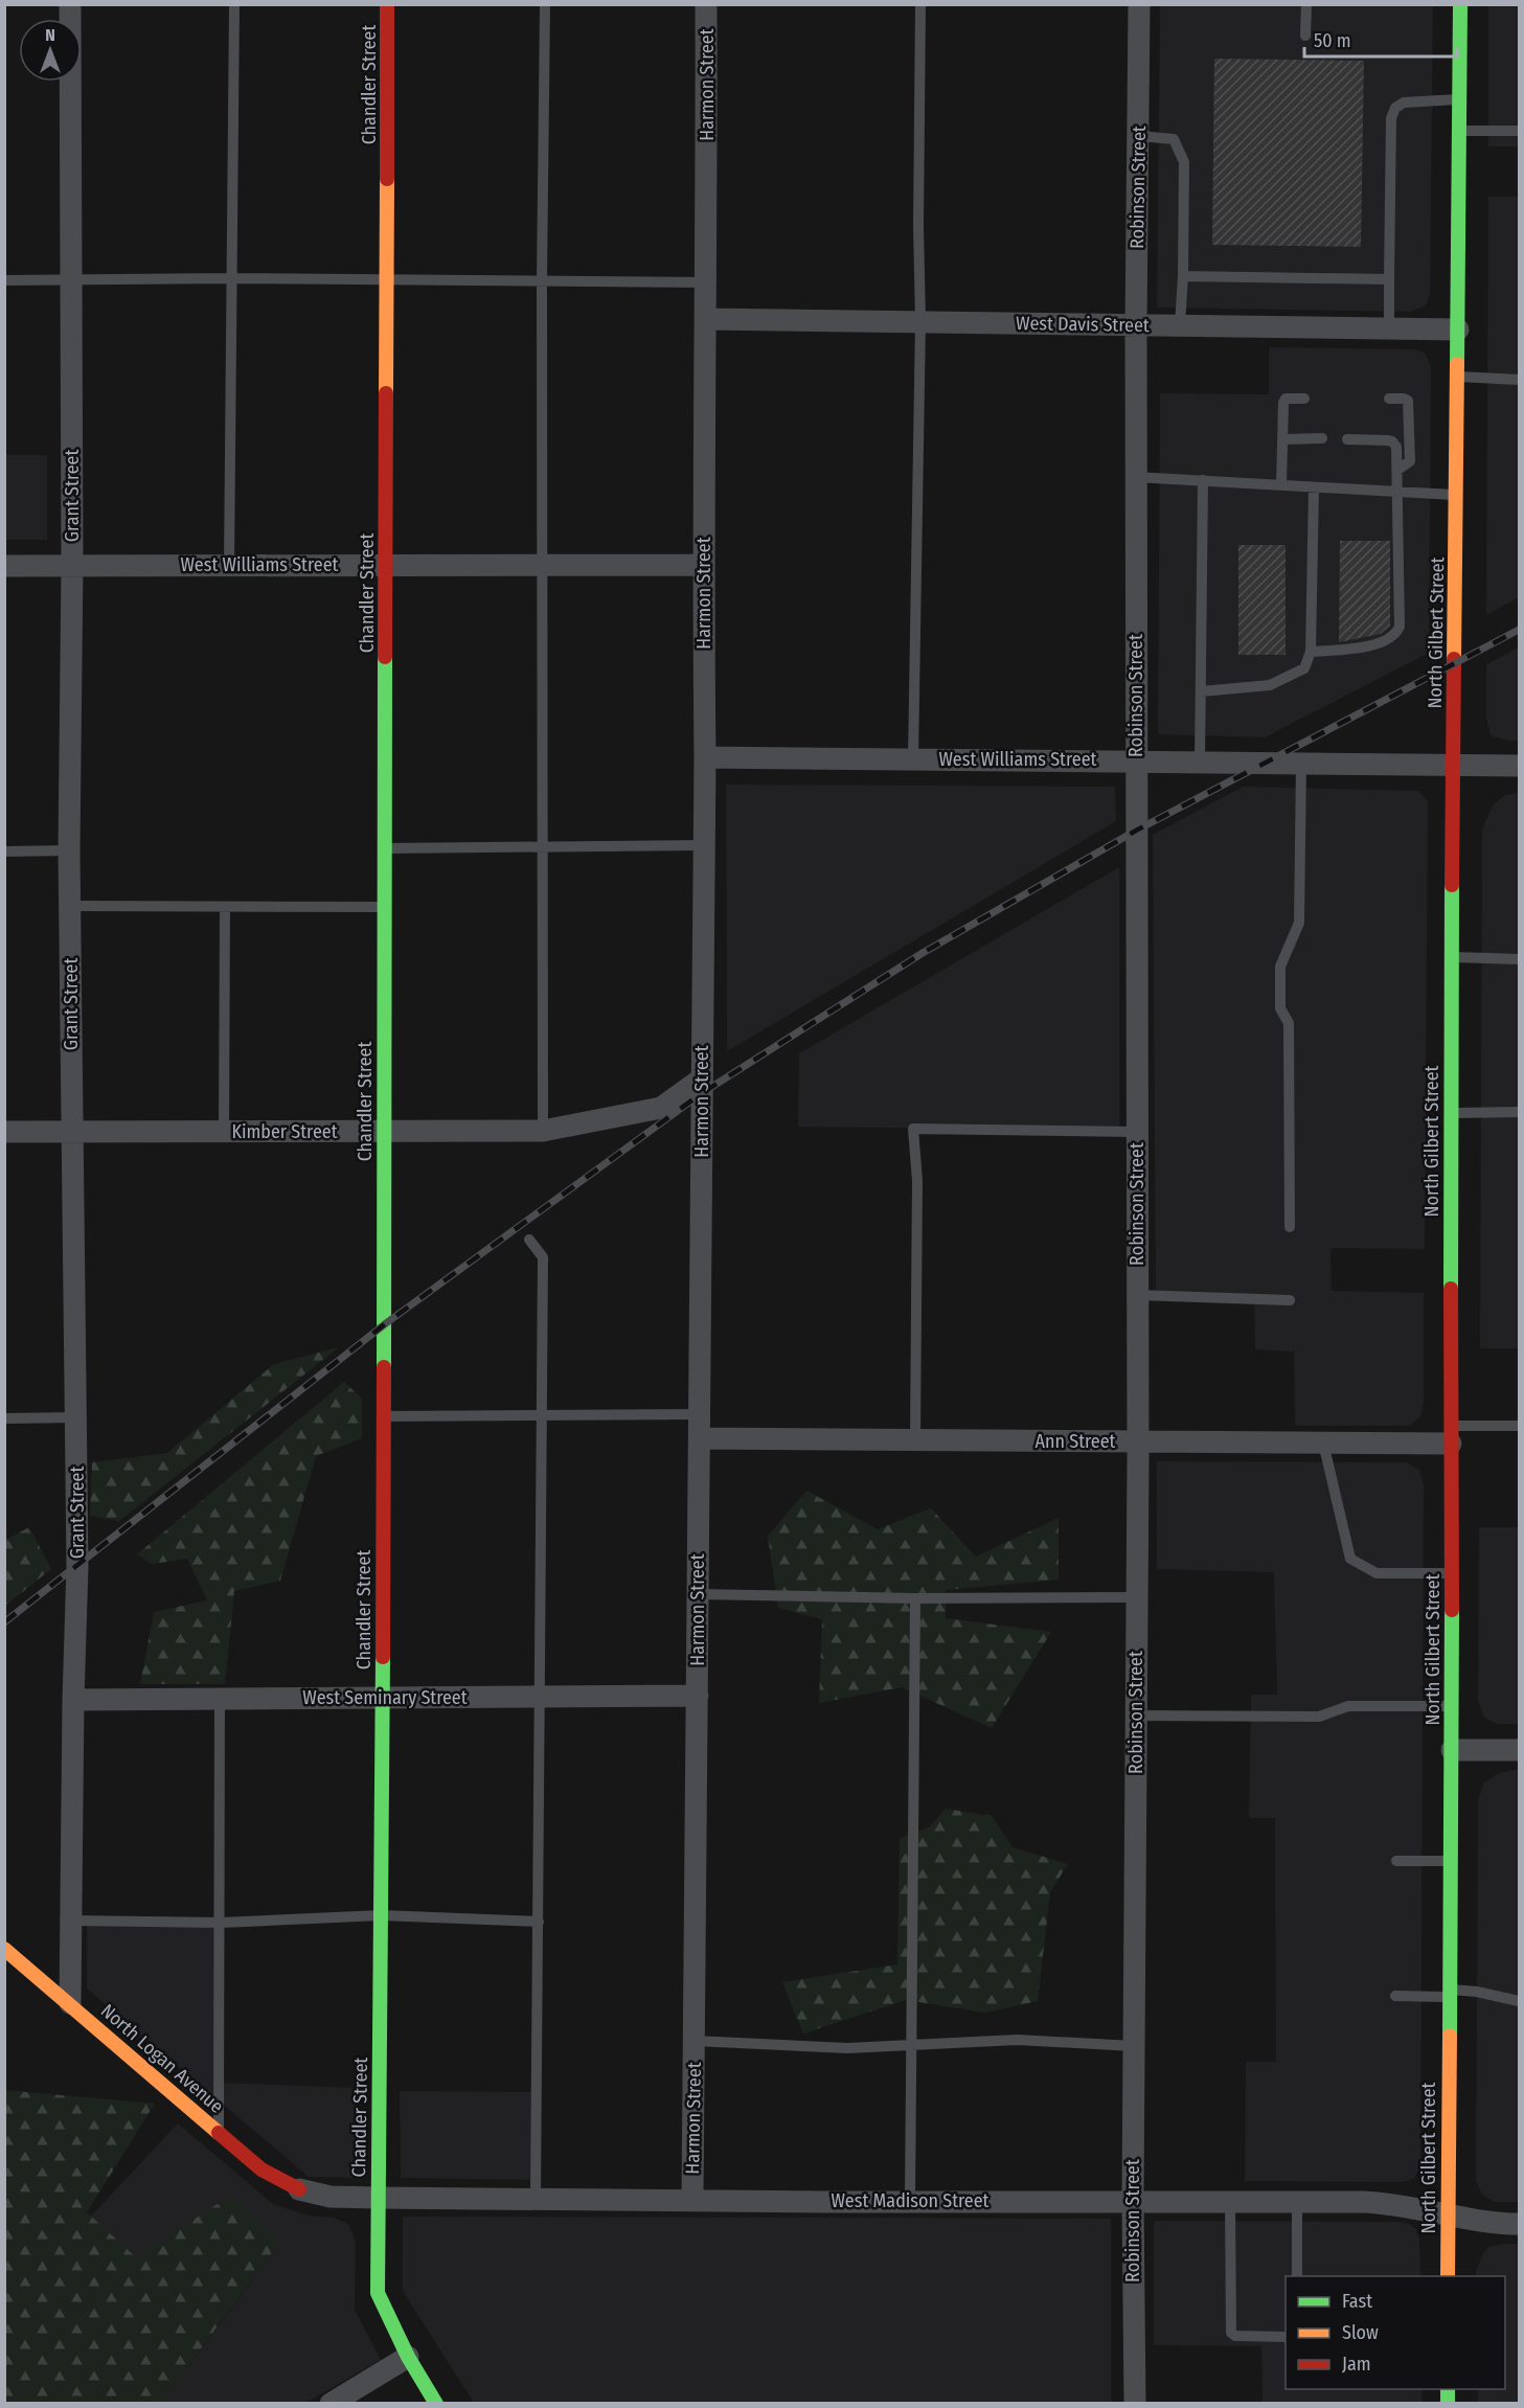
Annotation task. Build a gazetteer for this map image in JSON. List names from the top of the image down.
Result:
{
  "streets": {
    "street": [
      "Chandler Street",
      "Harmon Street",
      "Robinson Street",
      "West Davis Street",
      "Grant Street",
      "West Williams Street",
      "North Gilbert Street",
      "Kimber Street",
      "Ann Street",
      "West Seminary Street",
      "North Logan Avenue",
      "West Madison Street"
    ]
  },
  "crossings": [
    ["Chandler Street", "West Williams Street"],
    ["Chandler Street", "Kimber Street"],
    ["Chandler Street", "West Seminary Street"],
    ["Chandler Street", "West Madison Street"],
    ["Harmon Street", "West Davis Street"],
    ["Harmon Street", "West Williams Street"],
    ["Harmon Street", "Kimber Street"],
    ["Harmon Street", "Ann Street"],
    ["Harmon Street", "West Seminary Street"],
    ["Harmon Street", "West Madison Street"],
    ["Robinson Street", "West Davis Street"],
    ["Robinson Street", "West Williams Street"],
    ["Robinson Street", "Ann Street"],
    ["Robinson Street", "West Madison Street"],
    ["West Davis Street", "North Gilbert Street"],
    ["Grant Street", "West Williams Street"],
    ["Grant Street", "Kimber Street"],
    ["Grant Street", "West Seminary Street"],
    ["Grant Street", "North Logan Avenue"],
    ["West Williams Street", "North Gilbert Street"],
    ["North Gilbert Street", "Ann Street"],
    ["North Gilbert Street", "West Madison Street"],
    ["North Logan Avenue", "West Madison Street"]
  ],
  "legend": ["Fast", "Slow", "Jam"],
  "scale_bar": "50 m",
  "north": "top"
}
